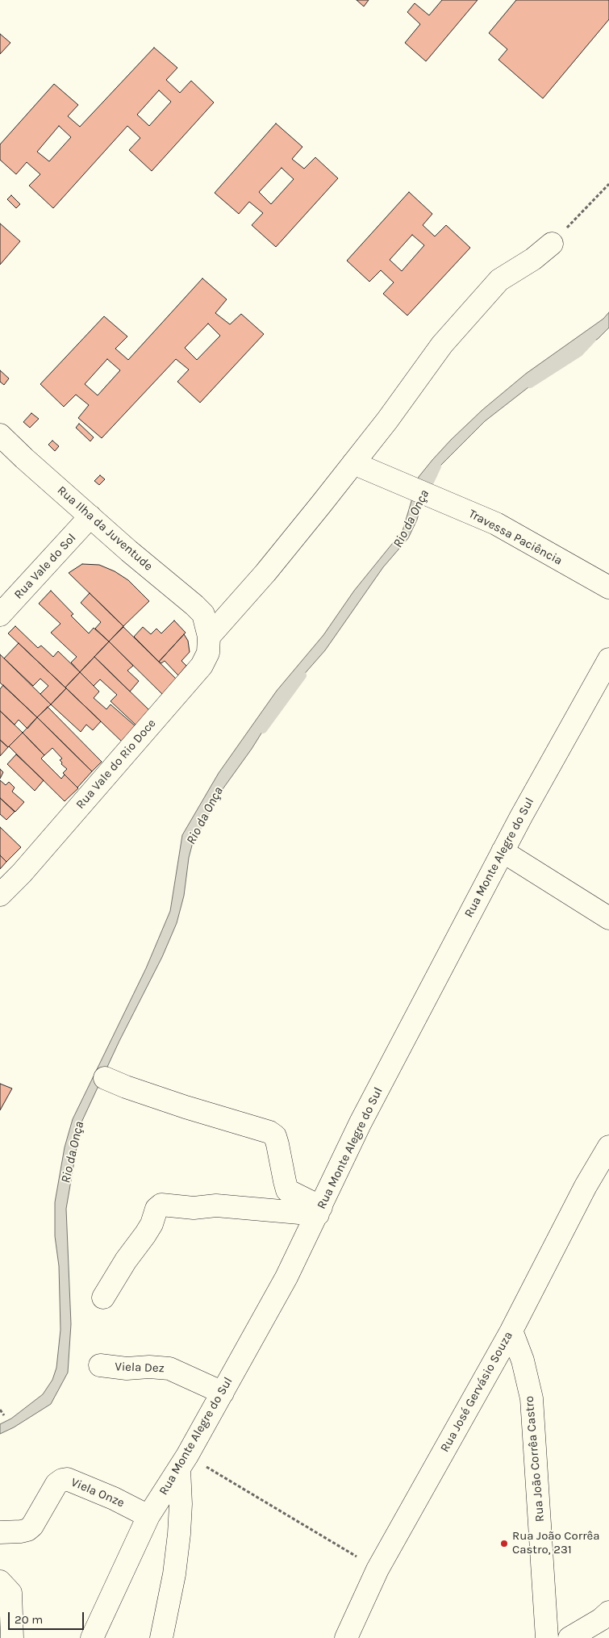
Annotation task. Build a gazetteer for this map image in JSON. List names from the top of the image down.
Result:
{
  "streets": {
    "street": [
      "Rua Ilha da Juventude",
      "Travessa Paciência",
      "Rua Vale do Sol",
      "Rua Vale do Rio Doce",
      "Rua Monte Alegre do Sul",
      "Viela Dez",
      "Rua José Gervásio Souza",
      "Rua João Corrêa Castro",
      "Viela Onze"
    ]
  },
  "crossings": [
    ["Rua Ilha da Juventude", "Rua Vale do Sol"],
    ["Rua Ilha da Juventude", "Rua Vale do Rio Doce"],
    ["Rua Monte Alegre do Sul", "Viela Dez"],
    ["Rua Monte Alegre do Sul", "Viela Onze"],
    ["Rua José Gervásio Souza", "Rua João Corrêa Castro"]
  ],
  "water": ["Rio da Onça"],
  "places": ["Rua João Corrêa Castro, 231"],
  "scale_bar": "20 m"
}
